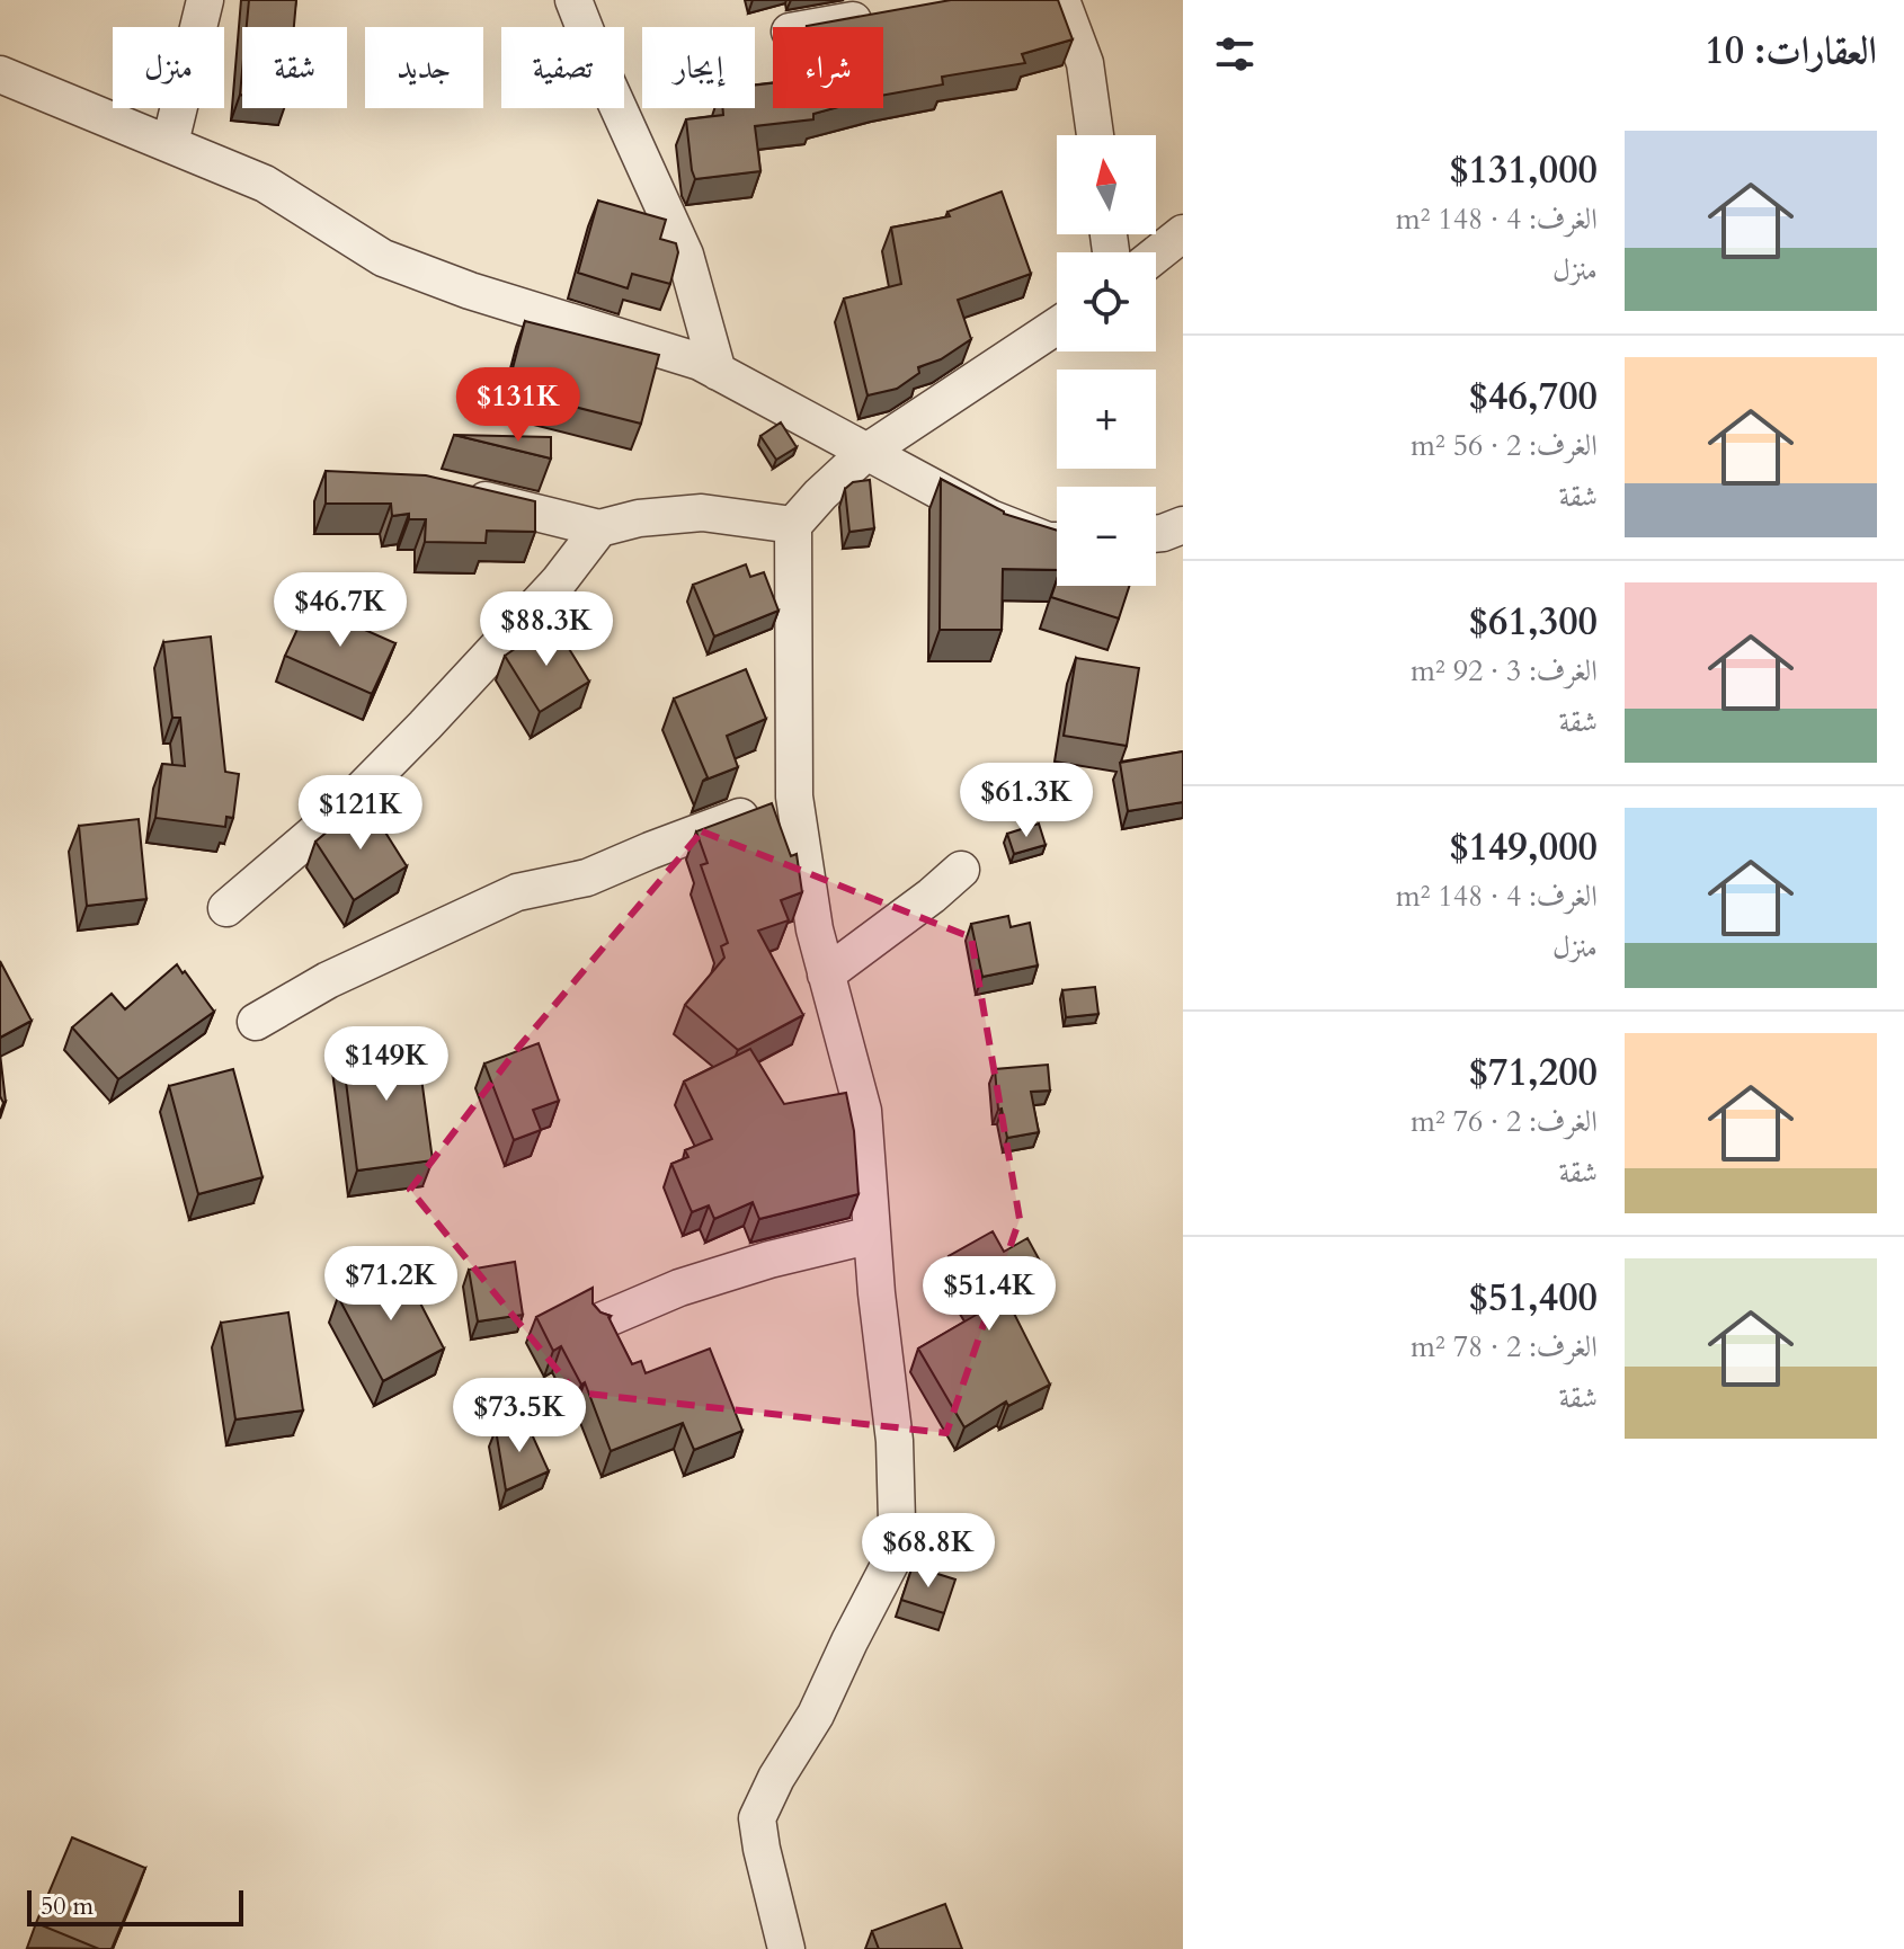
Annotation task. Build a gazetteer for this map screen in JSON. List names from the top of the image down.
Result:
{
  "scale_bar": "50 m",
  "north": "top",
  "page": {
    "heading": "العقارات: 10",
    "chip": [
      "شراء",
      "إيجار",
      "تصفية",
      "جديد",
      "شقة",
      "منزل"
    ],
    "list": [
      {
        "name": "$131,000",
        "note": "الغرف: 4 · 148 m² · منزل"
      },
      {
        "name": "$46,700",
        "note": "الغرف: 2 · 56 m² · شقة"
      },
      {
        "name": "$61,300",
        "note": "الغرف: 3 · 92 m² · شقة"
      },
      {
        "name": "$149,000",
        "note": "الغرف: 4 · 148 m² · منزل"
      },
      {
        "name": "$71,200",
        "note": "الغرف: 2 · 76 m² · شقة"
      },
      {
        "name": "$51,400",
        "note": "الغرف: 2 · 78 m² · شقة"
      }
    ],
    "map_buttons": ["+", "−"],
    "price": [
      "$131K",
      "$46.7K",
      "$88.3K",
      "$61.3K",
      "$121K",
      "$149K",
      "$71.2K",
      "$51.4K",
      "$73.5K",
      "$68.8K"
    ],
    "scale": "50 m"
  }
}
